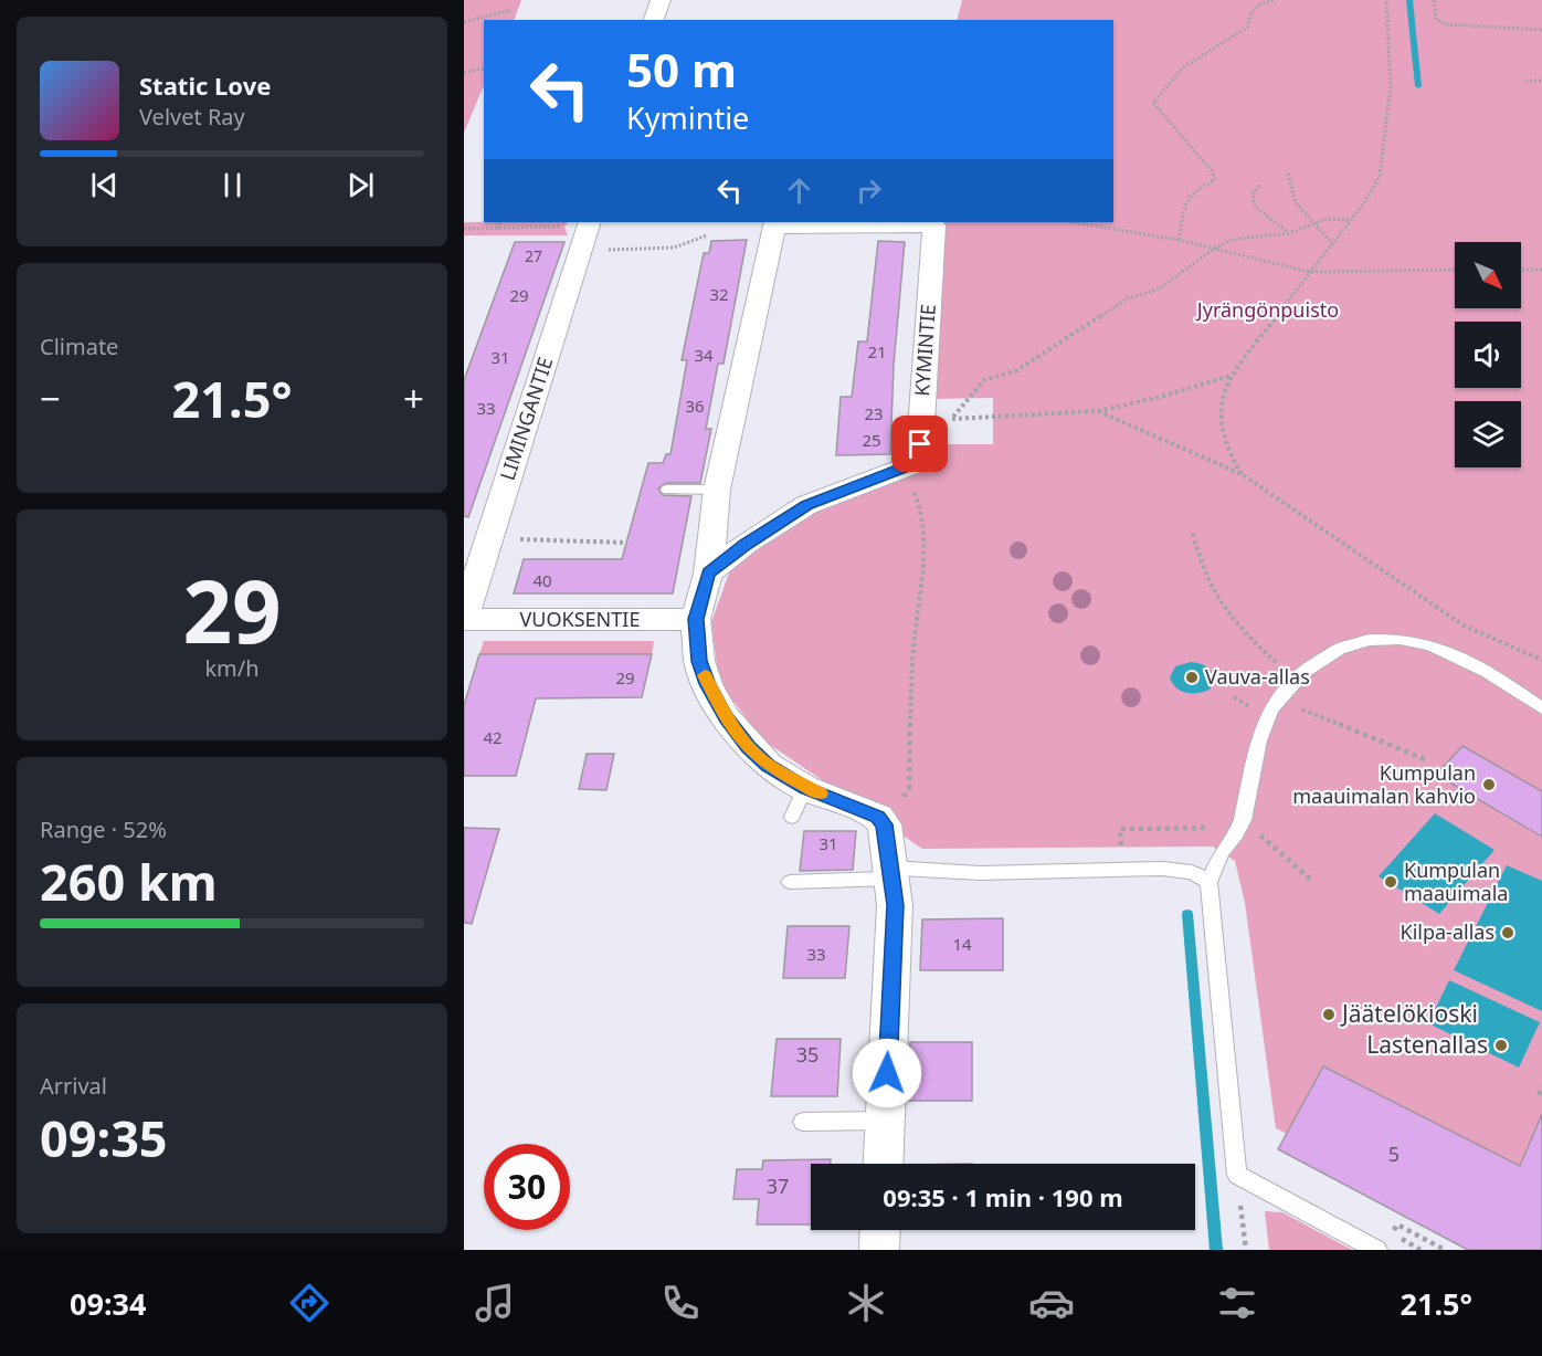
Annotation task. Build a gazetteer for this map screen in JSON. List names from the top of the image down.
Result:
{
  "streets": {
    "street": ["KYMINTIE", "LIMINGANTIE", "VUOKSENTIE"]
  },
  "crossings": [
    ["LIMINGANTIE", "VUOKSENTIE"]
  ],
  "parks": ["Jyrängönpuisto"],
  "places": [
    "Vauva-allas",
    "Kumpulan maauimalan kahvio",
    "Kumpulan maauimala",
    "Kilpa-allas",
    "Jäätelökioski",
    "Lastenallas"
  ],
  "house_numbers": [
    "27",
    "32",
    "29",
    "21",
    "34",
    "31",
    "36",
    "33",
    "23",
    "25",
    "40",
    "29",
    "42",
    "31",
    "14",
    "33",
    "35",
    "5",
    "37"
  ],
  "north": "bottom right",
  "page": {
    "turn": ["50 m", "Kymintie"],
    "song": ["Static Love", "Velvet Ray"],
    "tile": [
      "Climate",
      ["29", "km/h"],
      ["Range · 52%", "260 km"],
      ["Arrival", "09:35"]
    ],
    "heat": ["−", "21.5°", "+"],
    "limit": "30",
    "trip": "09:35 · 1 min · 190 m",
    "tabs": ["09:34", "21.5°"]
  }
}
